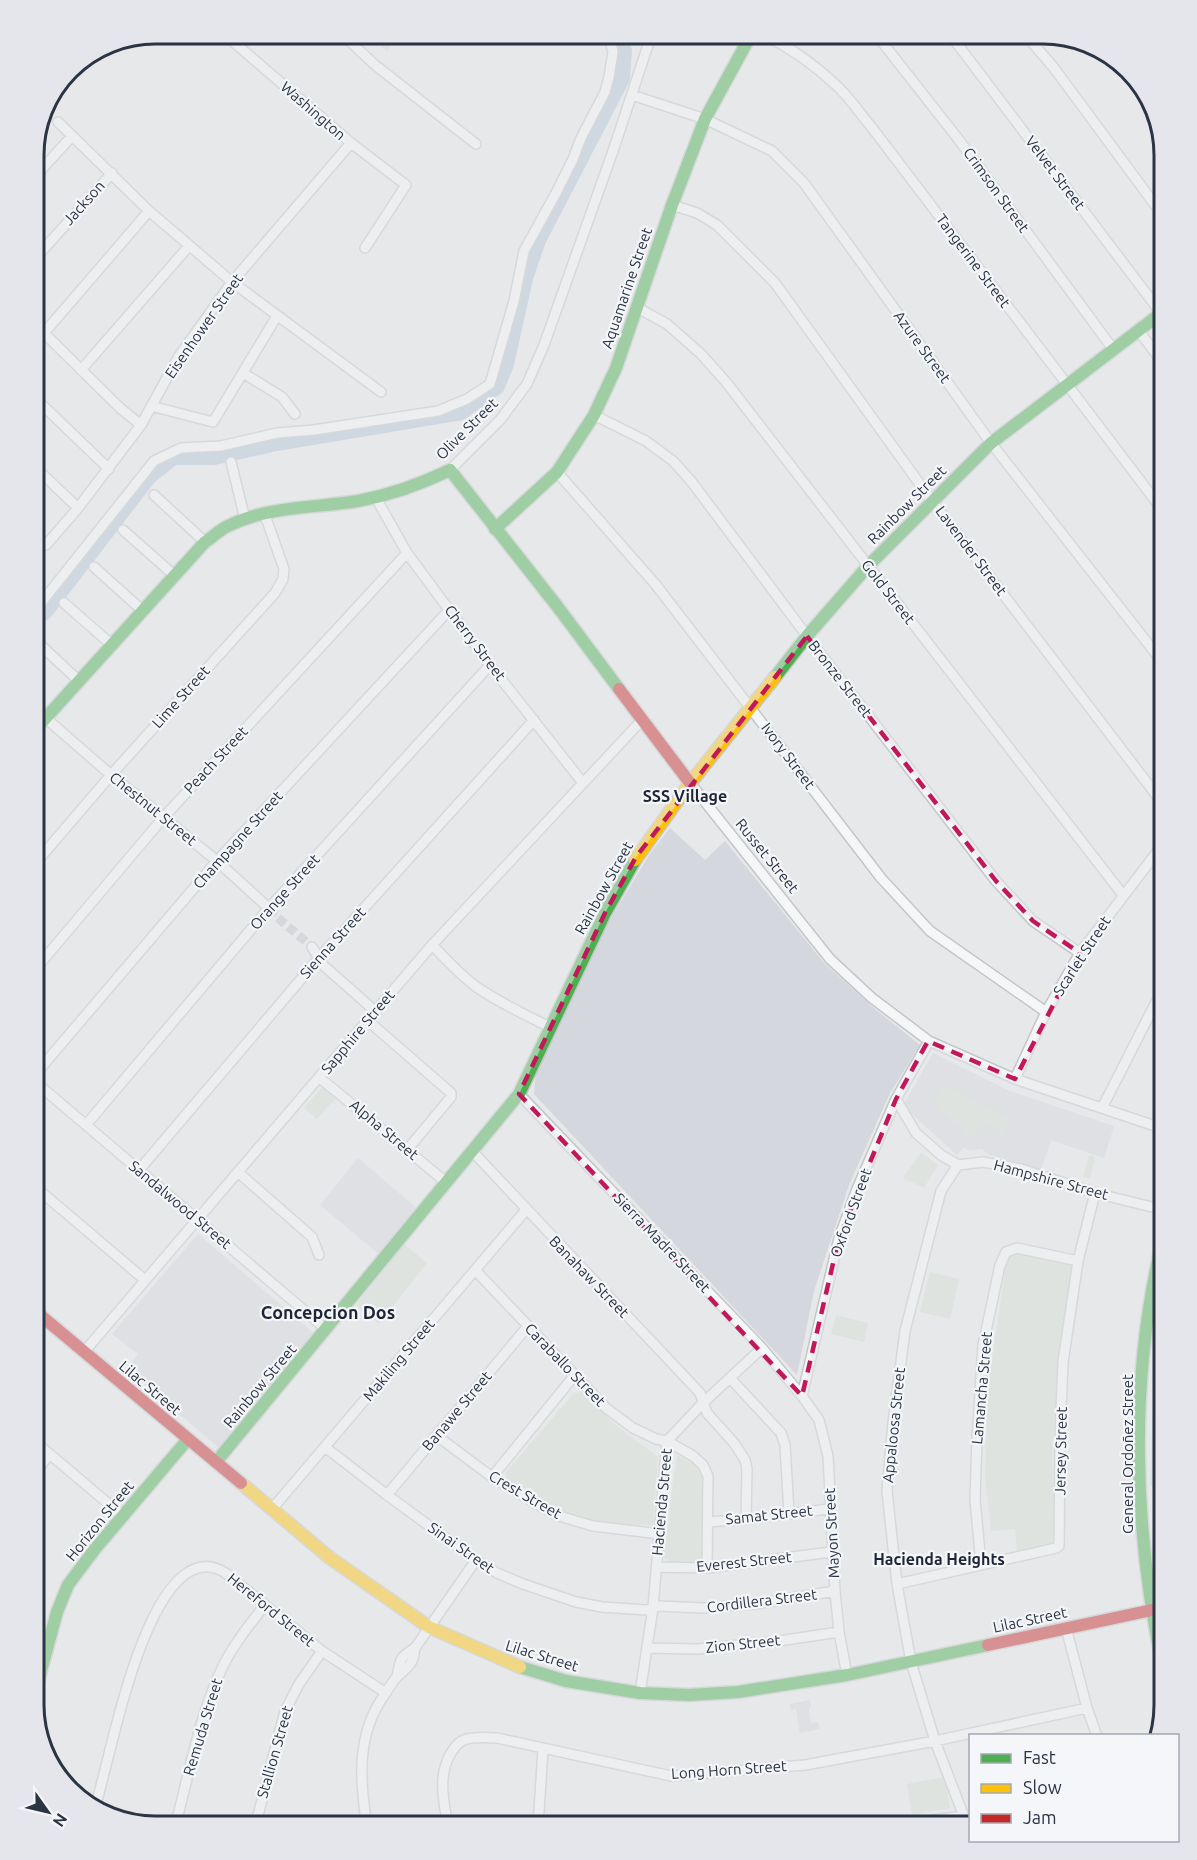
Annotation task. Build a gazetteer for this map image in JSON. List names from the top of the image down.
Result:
{
  "streets": {
    "street": [
      "Washington",
      "Velvet Street",
      "Crimson Street",
      "Jackson",
      "Tangerine Street",
      "Aquamarine Street",
      "Eisenhower Street",
      "Azure Street",
      "Olive Street",
      "Rainbow Street",
      "Lavender Street",
      "Gold Street",
      "Cherry Street",
      "Bronze Street",
      "Lime Street",
      "Ivory Street",
      "Peach Street",
      "Chestnut Street",
      "Champagne Street",
      "Russet Street",
      "Orange Street",
      "Sienna Street",
      "Scarlet Street",
      "Sapphire Street",
      "Alpha Street",
      "Hampshire Street",
      "Sandalwood Street",
      "Oxford Street",
      "Sierra Madre Street",
      "Banahaw Street",
      "Makiling Street",
      "Caraballo Street",
      "Lilac Street",
      "Lamancha Street",
      "Banawe Street",
      "Appaloosa Street",
      "Jersey Street",
      "General Ordoñez Street",
      "Crest Street",
      "Hacienda Street",
      "Samat Street",
      "Horizon Street",
      "Mayon Street",
      "Sinai Street",
      "Everest Street",
      "Cordillera Street",
      "Hereford Street",
      "Zion Street",
      "Remuda Street",
      "Stallion Street",
      "Long Horn Street"
    ]
  },
  "crossings": [
    ["Washington", "Eisenhower Street"],
    ["Crimson Street", "Rainbow Street"],
    ["Tangerine Street", "Rainbow Street"],
    ["Aquamarine Street", "Azure Street"],
    ["Aquamarine Street", "Lavender Street"],
    ["Aquamarine Street", "Gold Street"],
    ["Aquamarine Street", "Bronze Street"],
    ["Aquamarine Street", "Ivory Street"],
    ["Aquamarine Street", "Russet Street"],
    ["Azure Street", "Olive Street"],
    ["Azure Street", "Rainbow Street"],
    ["Olive Street", "Cherry Street"],
    ["Olive Street", "Lime Street"],
    ["Olive Street", "Chestnut Street"],
    ["Olive Street", "Russet Street"],
    ["Rainbow Street", "Lavender Street"],
    ["Rainbow Street", "Gold Street"],
    ["Rainbow Street", "Bronze Street"],
    ["Rainbow Street", "Ivory Street"],
    ["Rainbow Street", "Russet Street"],
    ["Rainbow Street", "Alpha Street"],
    ["Rainbow Street", "Sandalwood Street"],
    ["Rainbow Street", "Sierra Madre Street"],
    ["Rainbow Street", "Banahaw Street"],
    ["Rainbow Street", "Lilac Street"],
    ["Gold Street", "Scarlet Street"],
    ["Cherry Street", "Peach Street"],
    ["Cherry Street", "Champagne Street"],
    ["Cherry Street", "Orange Street"],
    ["Cherry Street", "Sienna Street"],
    ["Cherry Street", "Sapphire Street"],
    ["Bronze Street", "Scarlet Street"],
    ["Lime Street", "Chestnut Street"],
    ["Ivory Street", "Scarlet Street"],
    ["Peach Street", "Chestnut Street"],
    ["Chestnut Street", "Champagne Street"],
    ["Chestnut Street", "Orange Street"],
    ["Russet Street", "Scarlet Street"],
    ["Russet Street", "Sapphire Street"],
    ["Russet Street", "Oxford Street"],
    ["Orange Street", "Sandalwood Street"],
    ["Sienna Street", "Sandalwood Street"],
    ["Sapphire Street", "Alpha Street"],
    ["Sapphire Street", "Sandalwood Street"],
    ["Sapphire Street", "Lilac Street"],
    ["Hampshire Street", "Appaloosa Street"],
    ["Hampshire Street", "Jersey Street"],
    ["Oxford Street", "Sierra Madre Street"],
    ["Oxford Street", "Mayon Street"],
    ["Sierra Madre Street", "Hacienda Street"],
    ["Sierra Madre Street", "Mayon Street"],
    ["Banahaw Street", "Makiling Street"],
    ["Banahaw Street", "Hacienda Street"],
    ["Banahaw Street", "Samat Street"],
    ["Makiling Street", "Caraballo Street"],
    ["Makiling Street", "Lilac Street"],
    ["Makiling Street", "Sinai Street"],
    ["Caraballo Street", "Banawe Street"],
    ["Caraballo Street", "Hacienda Street"],
    ["Caraballo Street", "Samat Street"],
    ["Lilac Street", "Appaloosa Street"],
    ["Lilac Street", "General Ordoñez Street"],
    ["Lilac Street", "Hacienda Street"],
    ["Lilac Street", "Horizon Street"],
    ["Lilac Street", "Mayon Street"],
    ["Lamancha Street", "Jersey Street"],
    ["Banawe Street", "Crest Street"],
    ["Banawe Street", "Sinai Street"],
    ["Appaloosa Street", "Jersey Street"],
    ["Appaloosa Street", "Long Horn Street"],
    ["Crest Street", "Hacienda Street"],
    ["Hacienda Street", "Sinai Street"],
    ["Hacienda Street", "Everest Street"],
    ["Hacienda Street", "Cordillera Street"],
    ["Hacienda Street", "Zion Street"],
    ["Samat Street", "Mayon Street"],
    ["Mayon Street", "Everest Street"],
    ["Mayon Street", "Cordillera Street"],
    ["Mayon Street", "Zion Street"],
    ["Sinai Street", "Cordillera Street"],
    ["Hereford Street", "Remuda Street"],
    ["Hereford Street", "Stallion Street"]
  ],
  "districts": ["SSS Village", "Concepcion Dos", "Hacienda Heights"],
  "legend": ["Fast", "Slow", "Jam"],
  "north": "bottom right"
}
